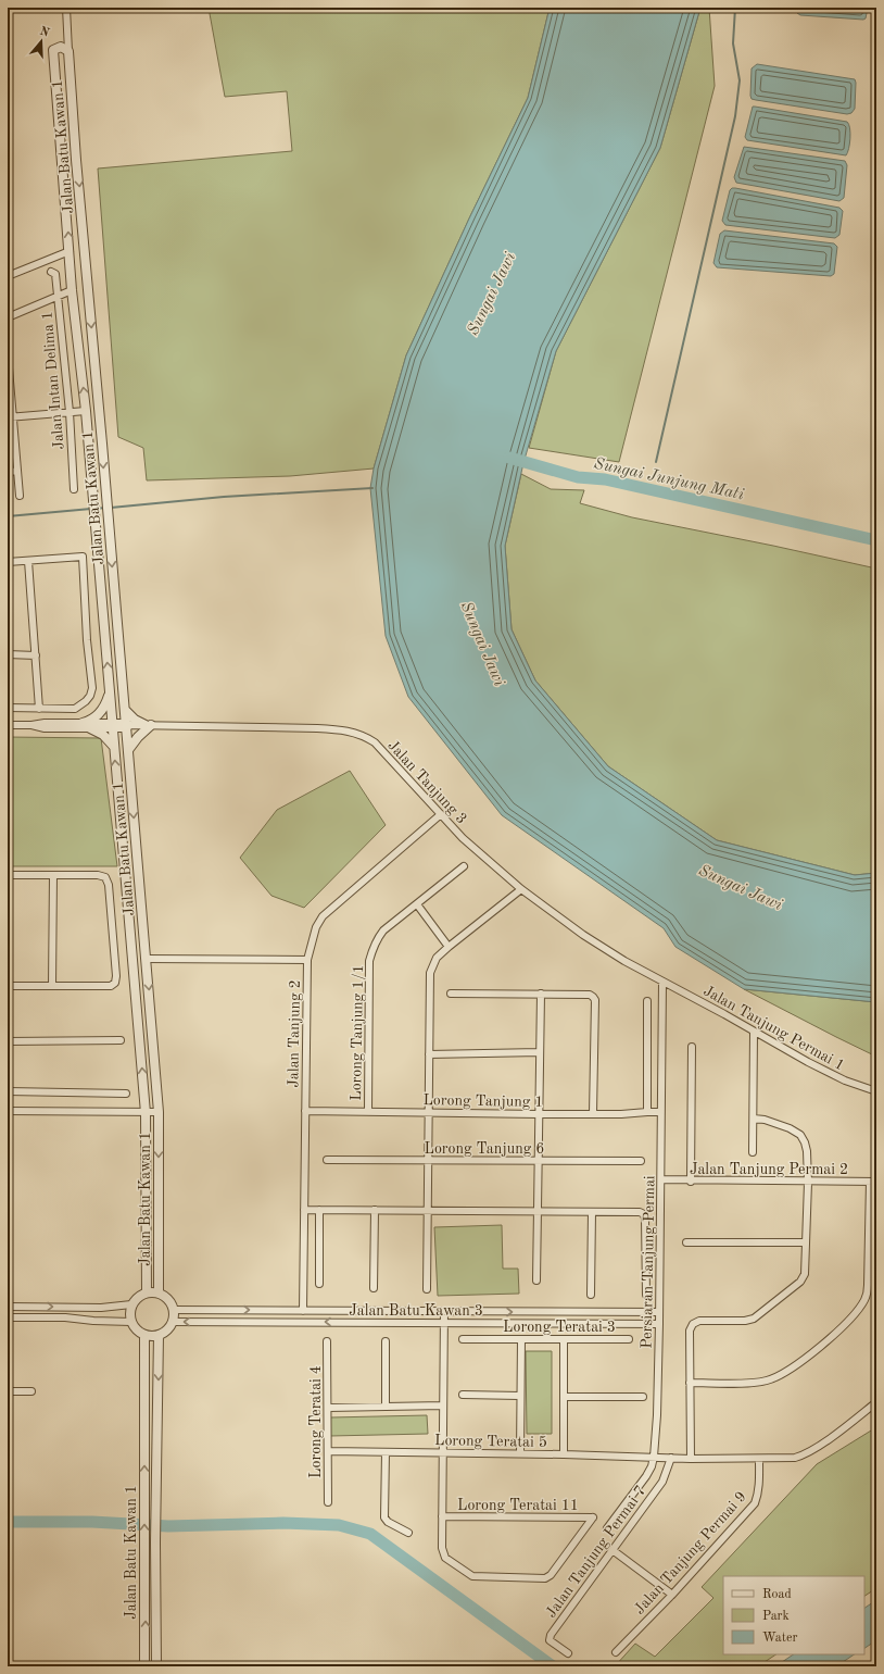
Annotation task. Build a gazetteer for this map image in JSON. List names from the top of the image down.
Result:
{
  "streets": {
    "street": [
      "Jalan Batu Kawan 1",
      "Jalan Intan Delima 1",
      "Jalan Tanjung 3",
      "Jalan Tanjung Permai 1",
      "Lorong Tanjung 1/1",
      "Jalan Tanjung 2",
      "Lorong Tanjung 1",
      "Lorong Tanjung 6",
      "Jalan Tanjung Permai 2",
      "Persiaran Tanjung Permai",
      "Jalan Batu Kawan 3",
      "Lorong Teratai 3",
      "Lorong Teratai 4",
      "Lorong Teratai 5",
      "Lorong Teratai 11",
      "Jalan Tanjung Permai 7",
      "Jalan Tanjung Permai 9"
    ]
  },
  "crossings": [
    ["Jalan Batu Kawan 1", "Jalan Tanjung 3"],
    ["Jalan Batu Kawan 1", "Jalan Batu Kawan 3"],
    ["Jalan Tanjung 3", "Jalan Tanjung Permai 1"],
    ["Jalan Tanjung 3", "Jalan Tanjung 2"],
    ["Jalan Tanjung 3", "Persiaran Tanjung Permai"],
    ["Jalan Tanjung Permai 1", "Persiaran Tanjung Permai"],
    ["Lorong Tanjung 1/1", "Lorong Tanjung 1"],
    ["Jalan Tanjung 2", "Lorong Tanjung 1"],
    ["Jalan Tanjung 2", "Jalan Batu Kawan 3"],
    ["Lorong Tanjung 1", "Persiaran Tanjung Permai"],
    ["Jalan Tanjung Permai 2", "Persiaran Tanjung Permai"],
    ["Persiaran Tanjung Permai", "Jalan Batu Kawan 3"],
    ["Persiaran Tanjung Permai", "Lorong Teratai 5"],
    ["Lorong Teratai 4", "Lorong Teratai 5"],
    ["Lorong Teratai 5", "Jalan Tanjung Permai 7"],
    ["Lorong Teratai 5", "Jalan Tanjung Permai 9"]
  ],
  "water": ["Sungai Jawi", "Sungai Junjung Mati"],
  "legend": ["Road", "Park", "Water"],
  "north": "top"
}
